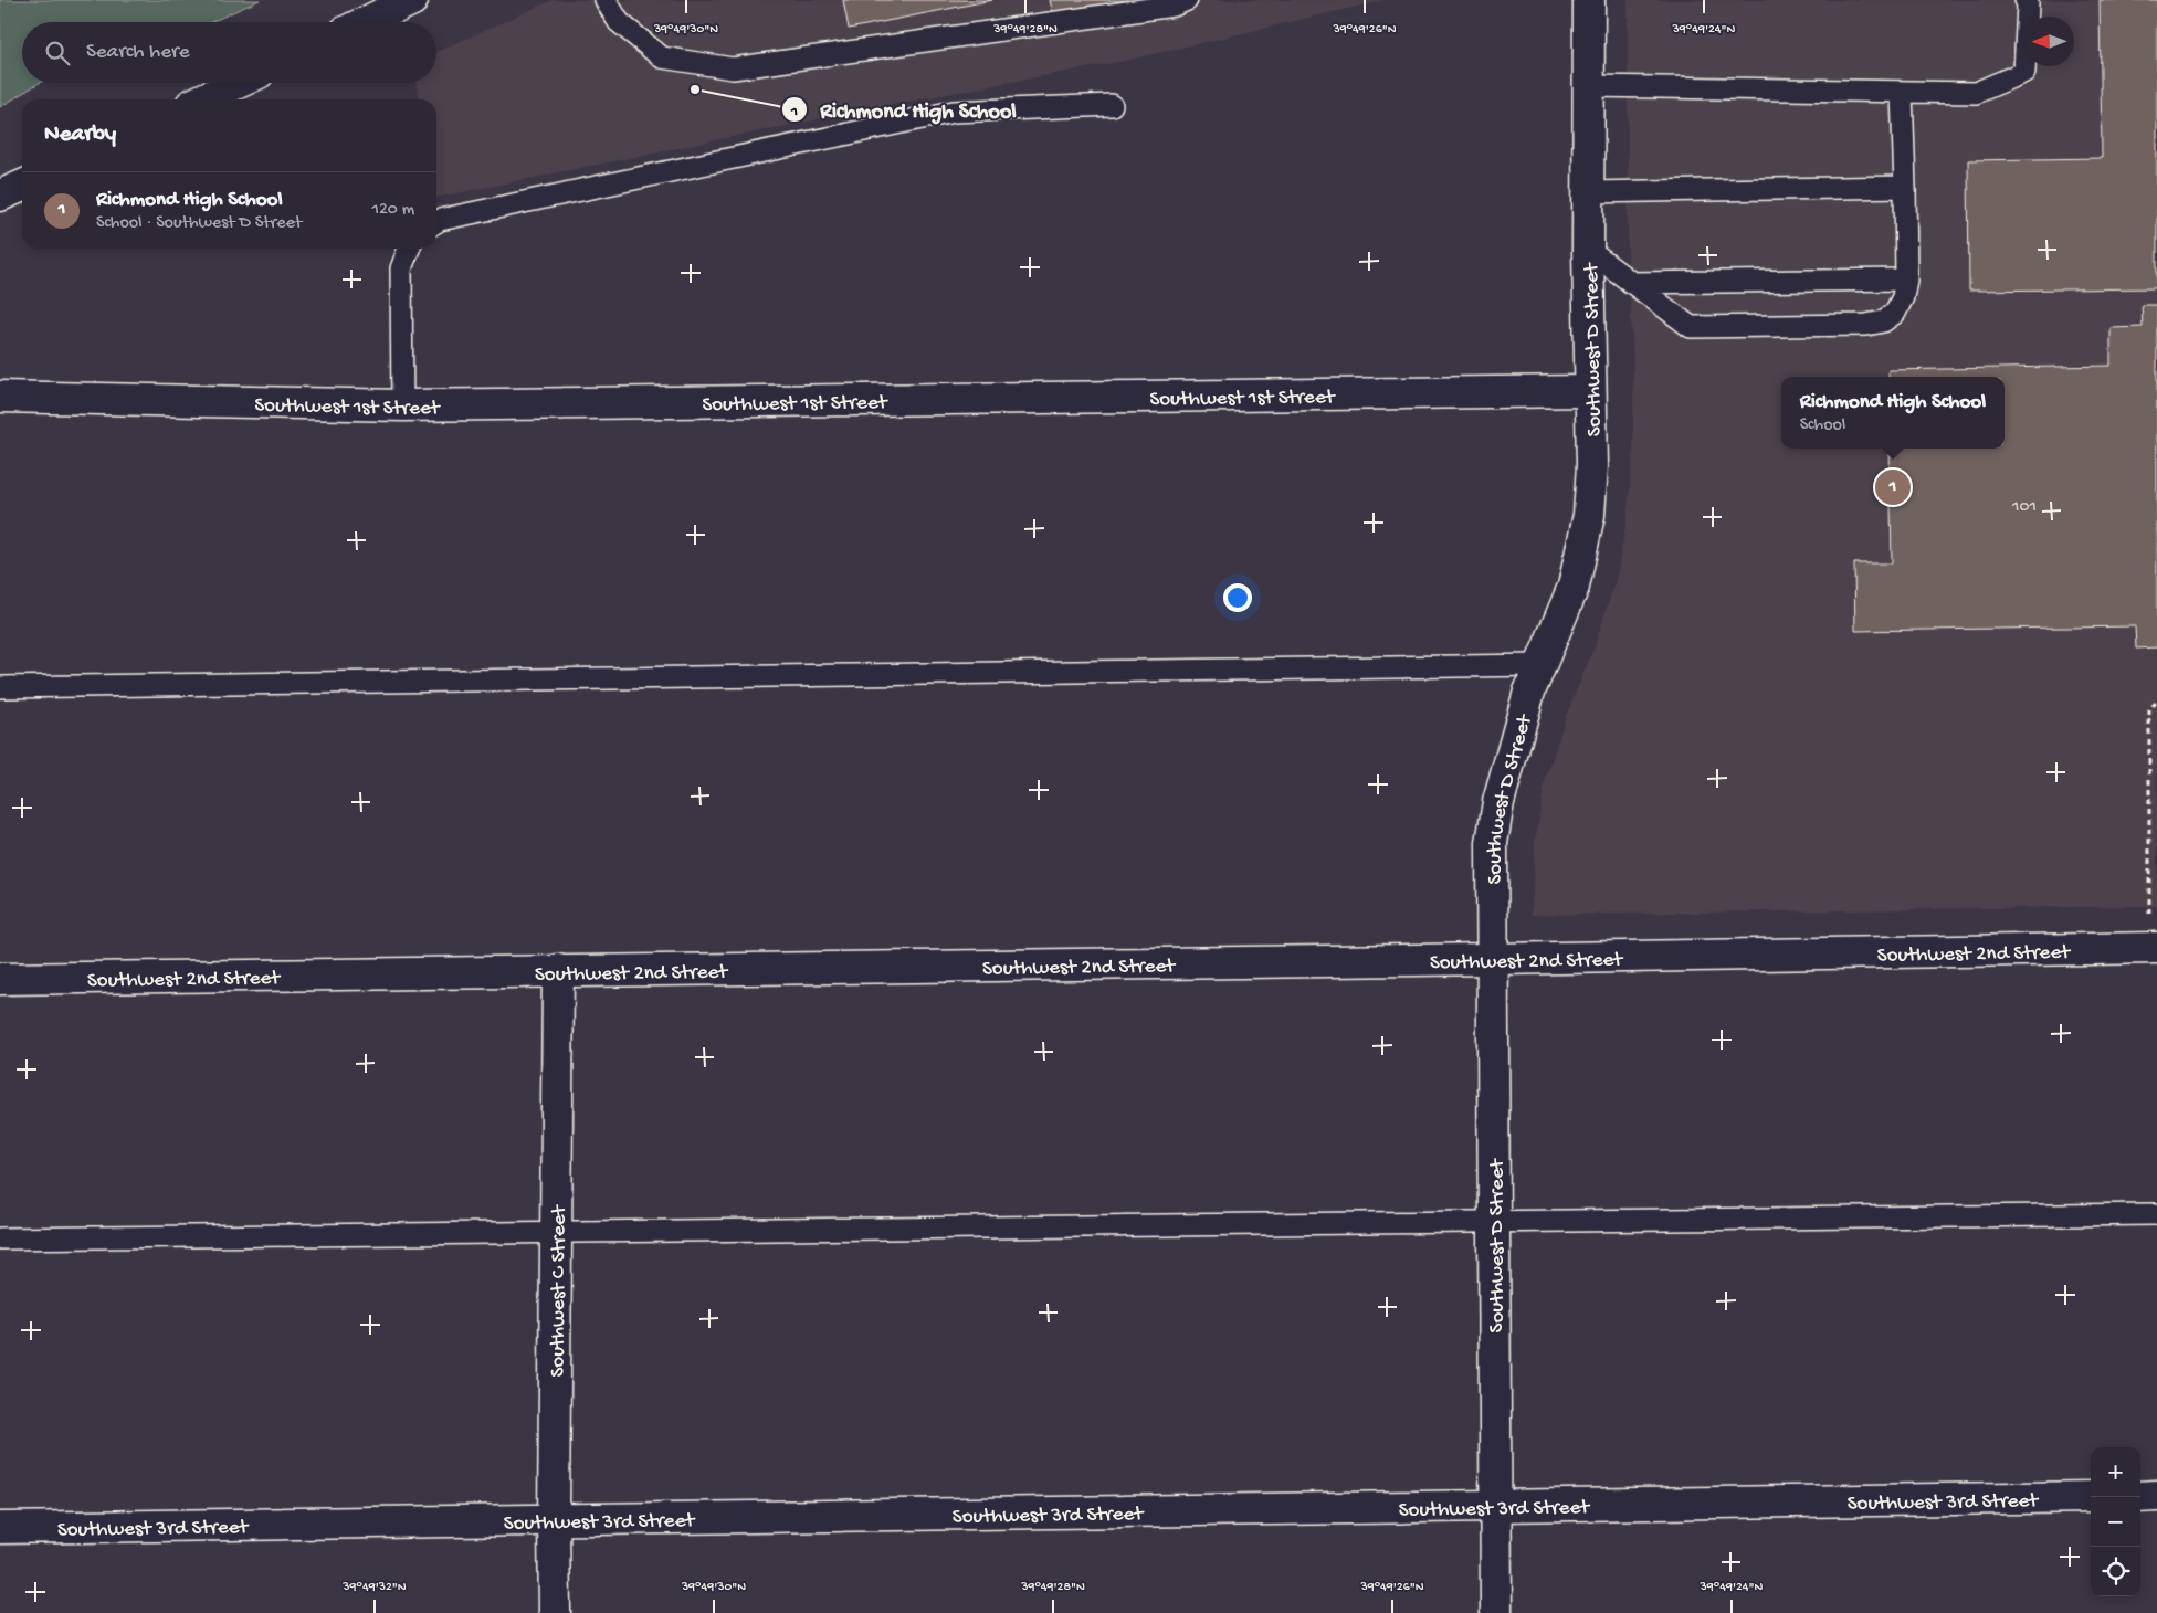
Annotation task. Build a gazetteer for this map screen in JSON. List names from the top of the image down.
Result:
{
  "streets": {
    "street": [
      "Southwest D Street",
      "Southwest 1st Street",
      "Southwest 2nd Street",
      "Southwest C Street",
      "Southwest 3rd Street"
    ]
  },
  "crossings": [
    ["Southwest D Street", "Southwest 1st Street"],
    ["Southwest D Street", "Southwest 2nd Street"],
    ["Southwest D Street", "Southwest 3rd Street"],
    ["Southwest 2nd Street", "Southwest C Street"],
    ["Southwest C Street", "Southwest 3rd Street"]
  ],
  "places": ["Richmond High School"],
  "house_numbers": ["101"],
  "north": "left",
  "page": {
    "search": "Search here",
    "heading": "Nearby",
    "list": [
      {
        "mark": "1",
        "name": "Richmond High School",
        "note": "School · Southwest D Street",
        "value": "120 m"
      }
    ],
    "popup": ["Richmond High School", "School"],
    "pins": "1",
    "map_buttons": ["+", "−"]
  },
  "coordinates": [
    "39°49'30\"N",
    "39°49'28\"N",
    "39°49'26\"N",
    "39°49'24\"N",
    "39°49'32\"N"
  ]
}
